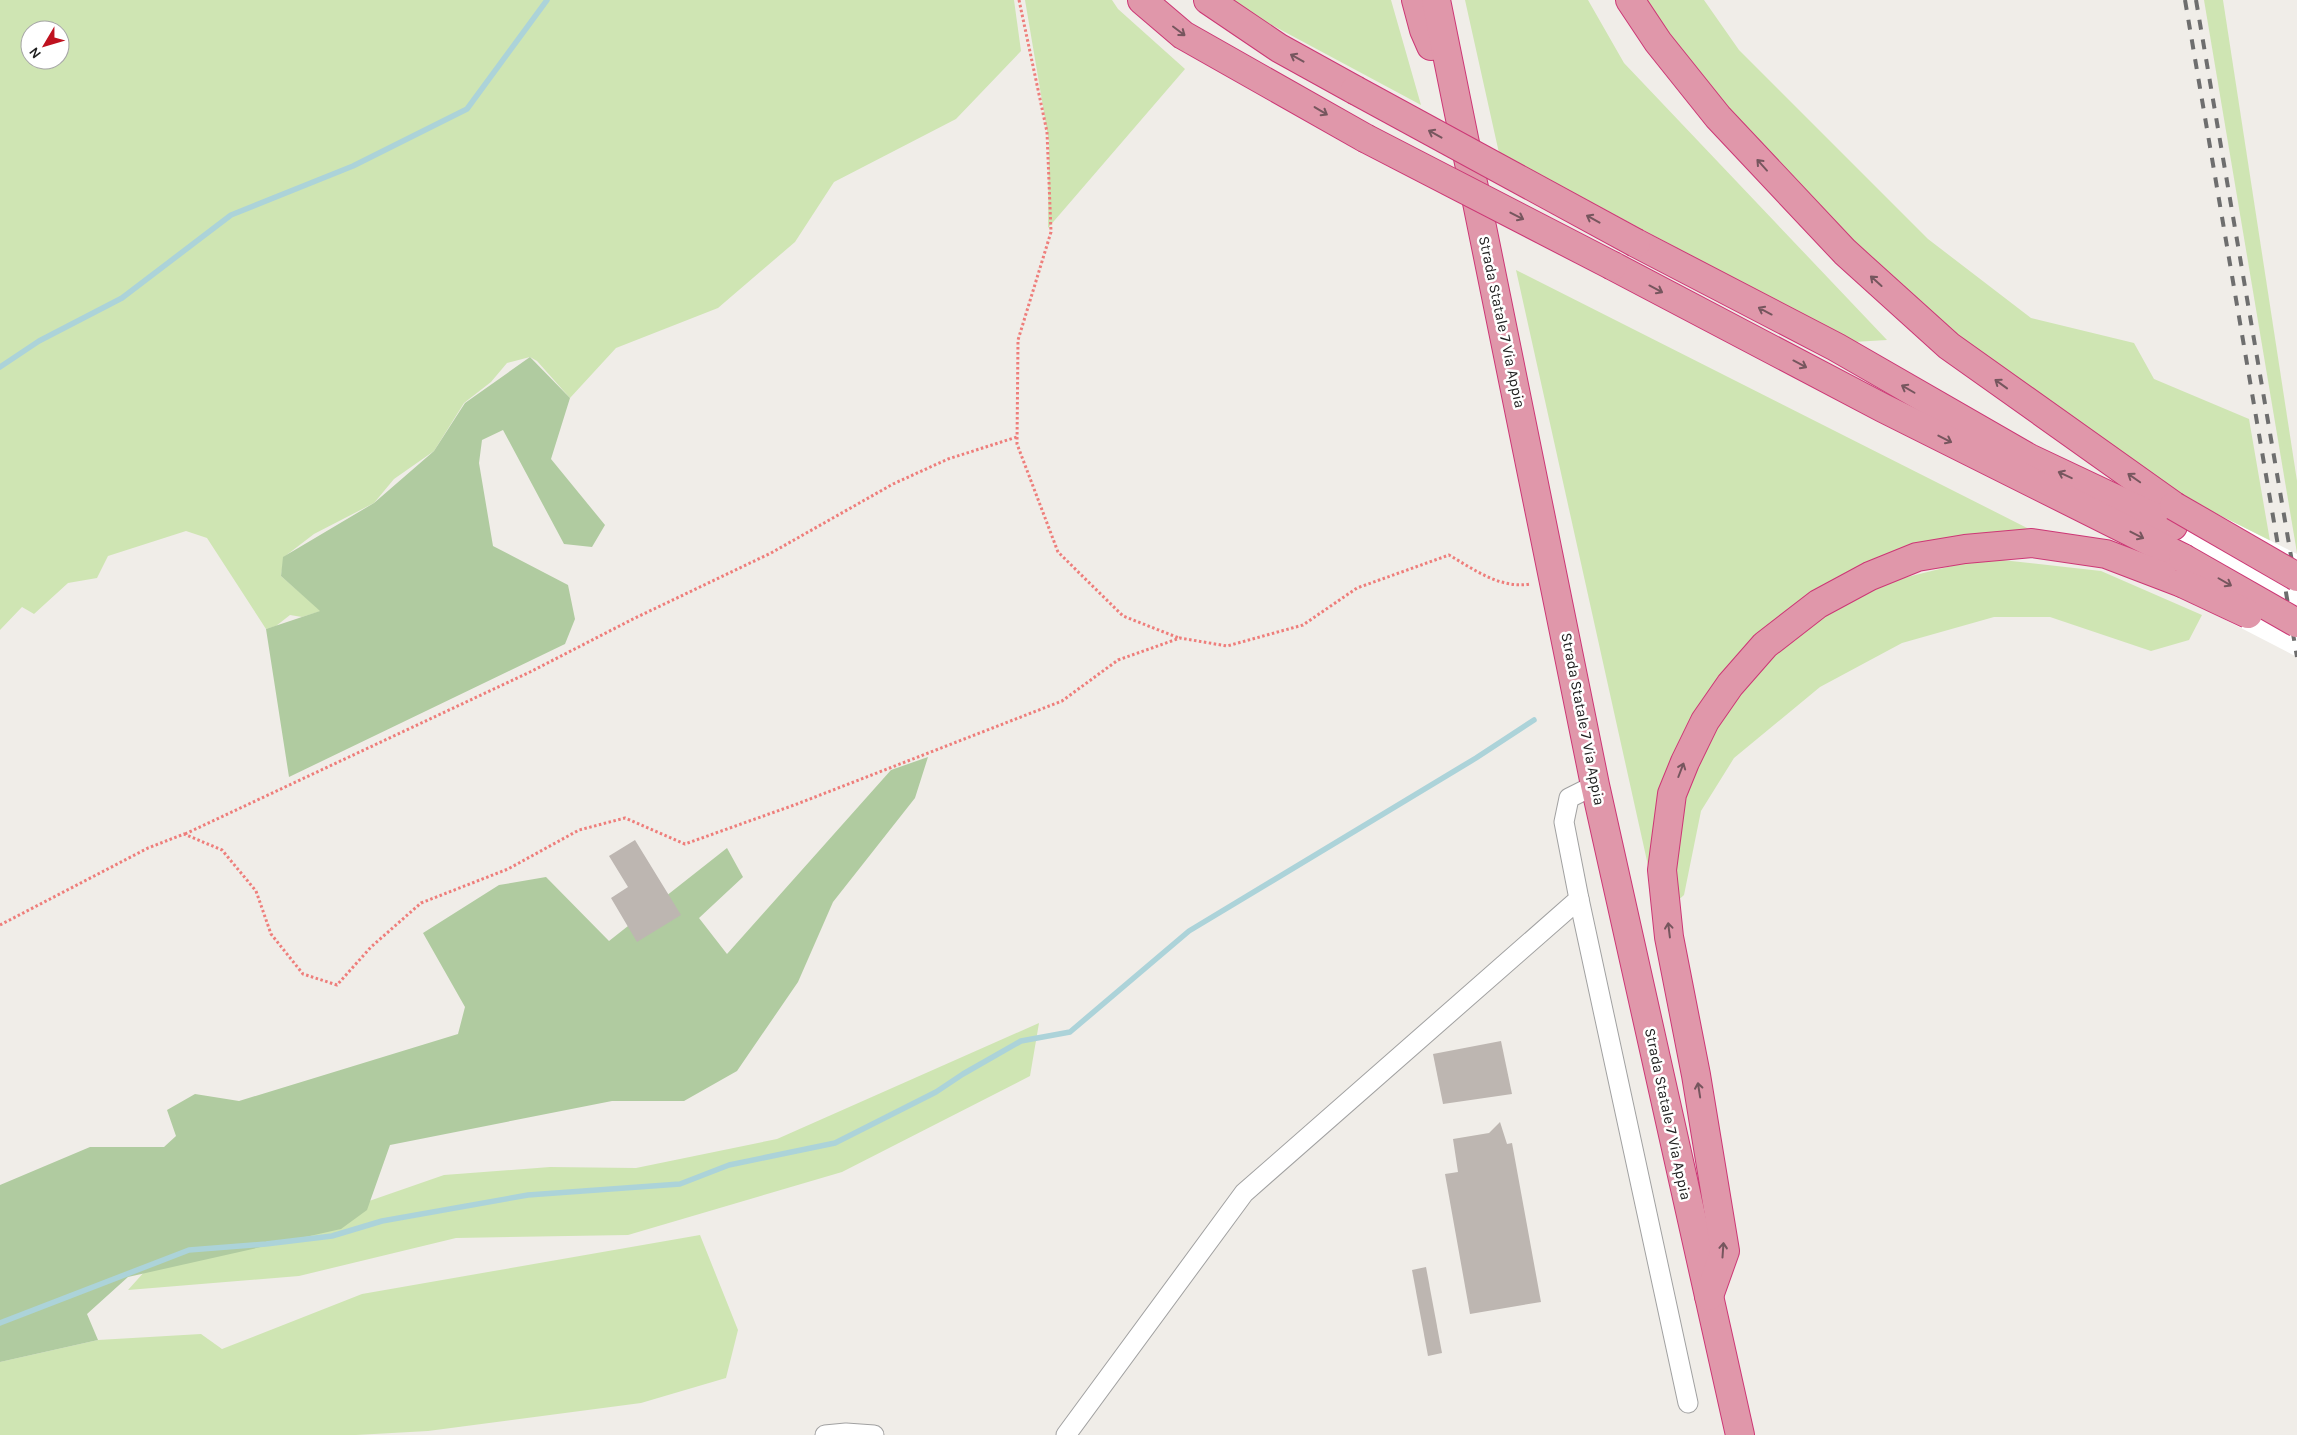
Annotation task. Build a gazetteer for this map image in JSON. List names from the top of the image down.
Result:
{
  "streets": {
    "highway": ["Strada Statale 7 Via Appia"]
  },
  "north": "bottom left"
}
